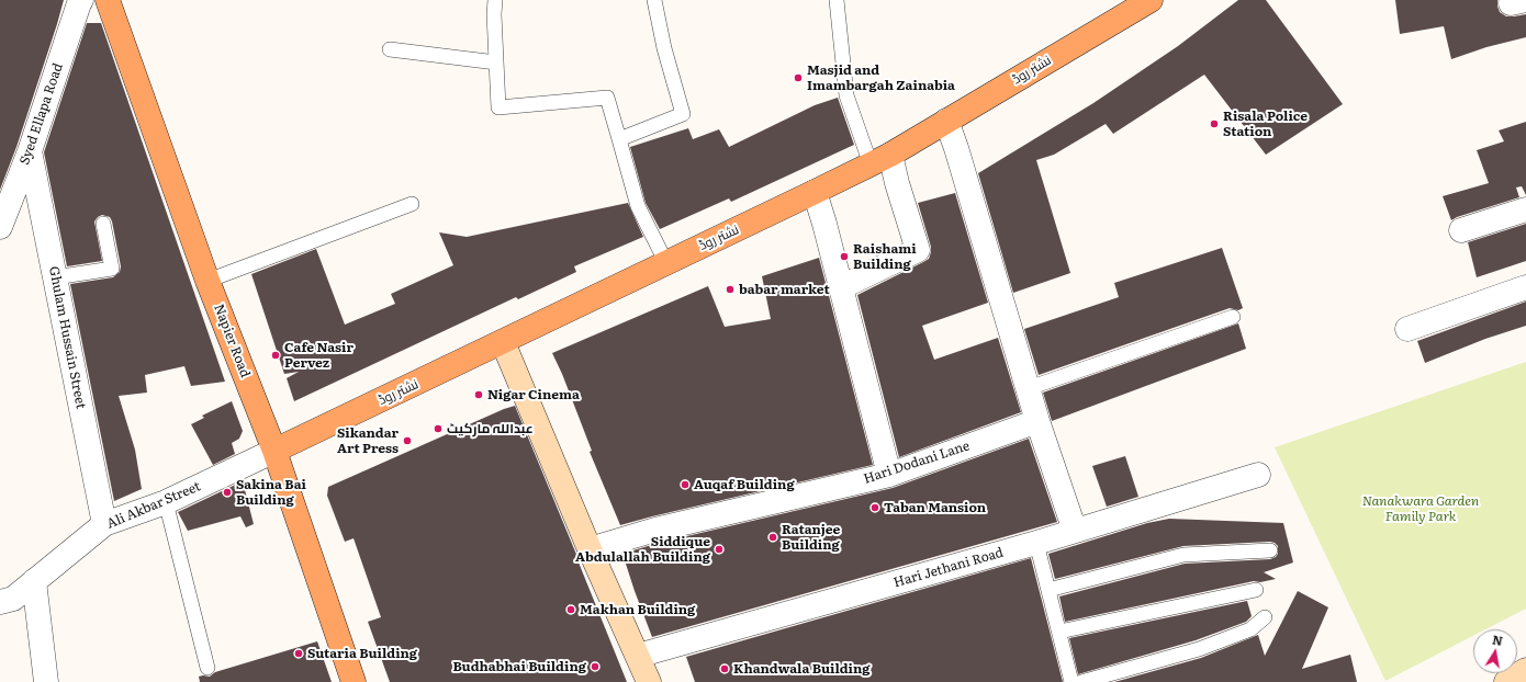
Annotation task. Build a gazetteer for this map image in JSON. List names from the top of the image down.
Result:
{
  "streets": {
    "main road": ["نشتر روڈ", "Napier Road"],
    "street": [
      "Syed Ellapa Road",
      "Ghulam Hussain Street",
      "Hari Dodani Lane",
      "Ali Akbar Street",
      "Hari Jethani Road"
    ]
  },
  "crossings": [
    ["نشتر روڈ", "Napier Road"],
    ["نشتر روڈ", "Ali Akbar Street"],
    ["Syed Ellapa Road", "Ghulam Hussain Street"],
    ["Ghulam Hussain Street", "Ali Akbar Street"],
    ["Napier Road", "Ali Akbar Street"]
  ],
  "parks": ["Nanakwara Garden Family Park"],
  "places": [
    "Masjid and Imambargah Zainabia",
    "Risala Police Station",
    "Raishami Building",
    "babar market",
    "Cafe Nasir Pervez",
    "Nigar Cinema",
    "عبداللہ مارکیٹ",
    "Sikandar Art Press",
    "Auqaf Building",
    "Sakina Bai Building",
    "Taban Mansion",
    "Ratanjee Building",
    "Siddique Abdulallah Building",
    "Makhan Building",
    "Sutaria Building",
    "Budhabhai Building",
    "Khandwala Building"
  ],
  "north": "top"
}
